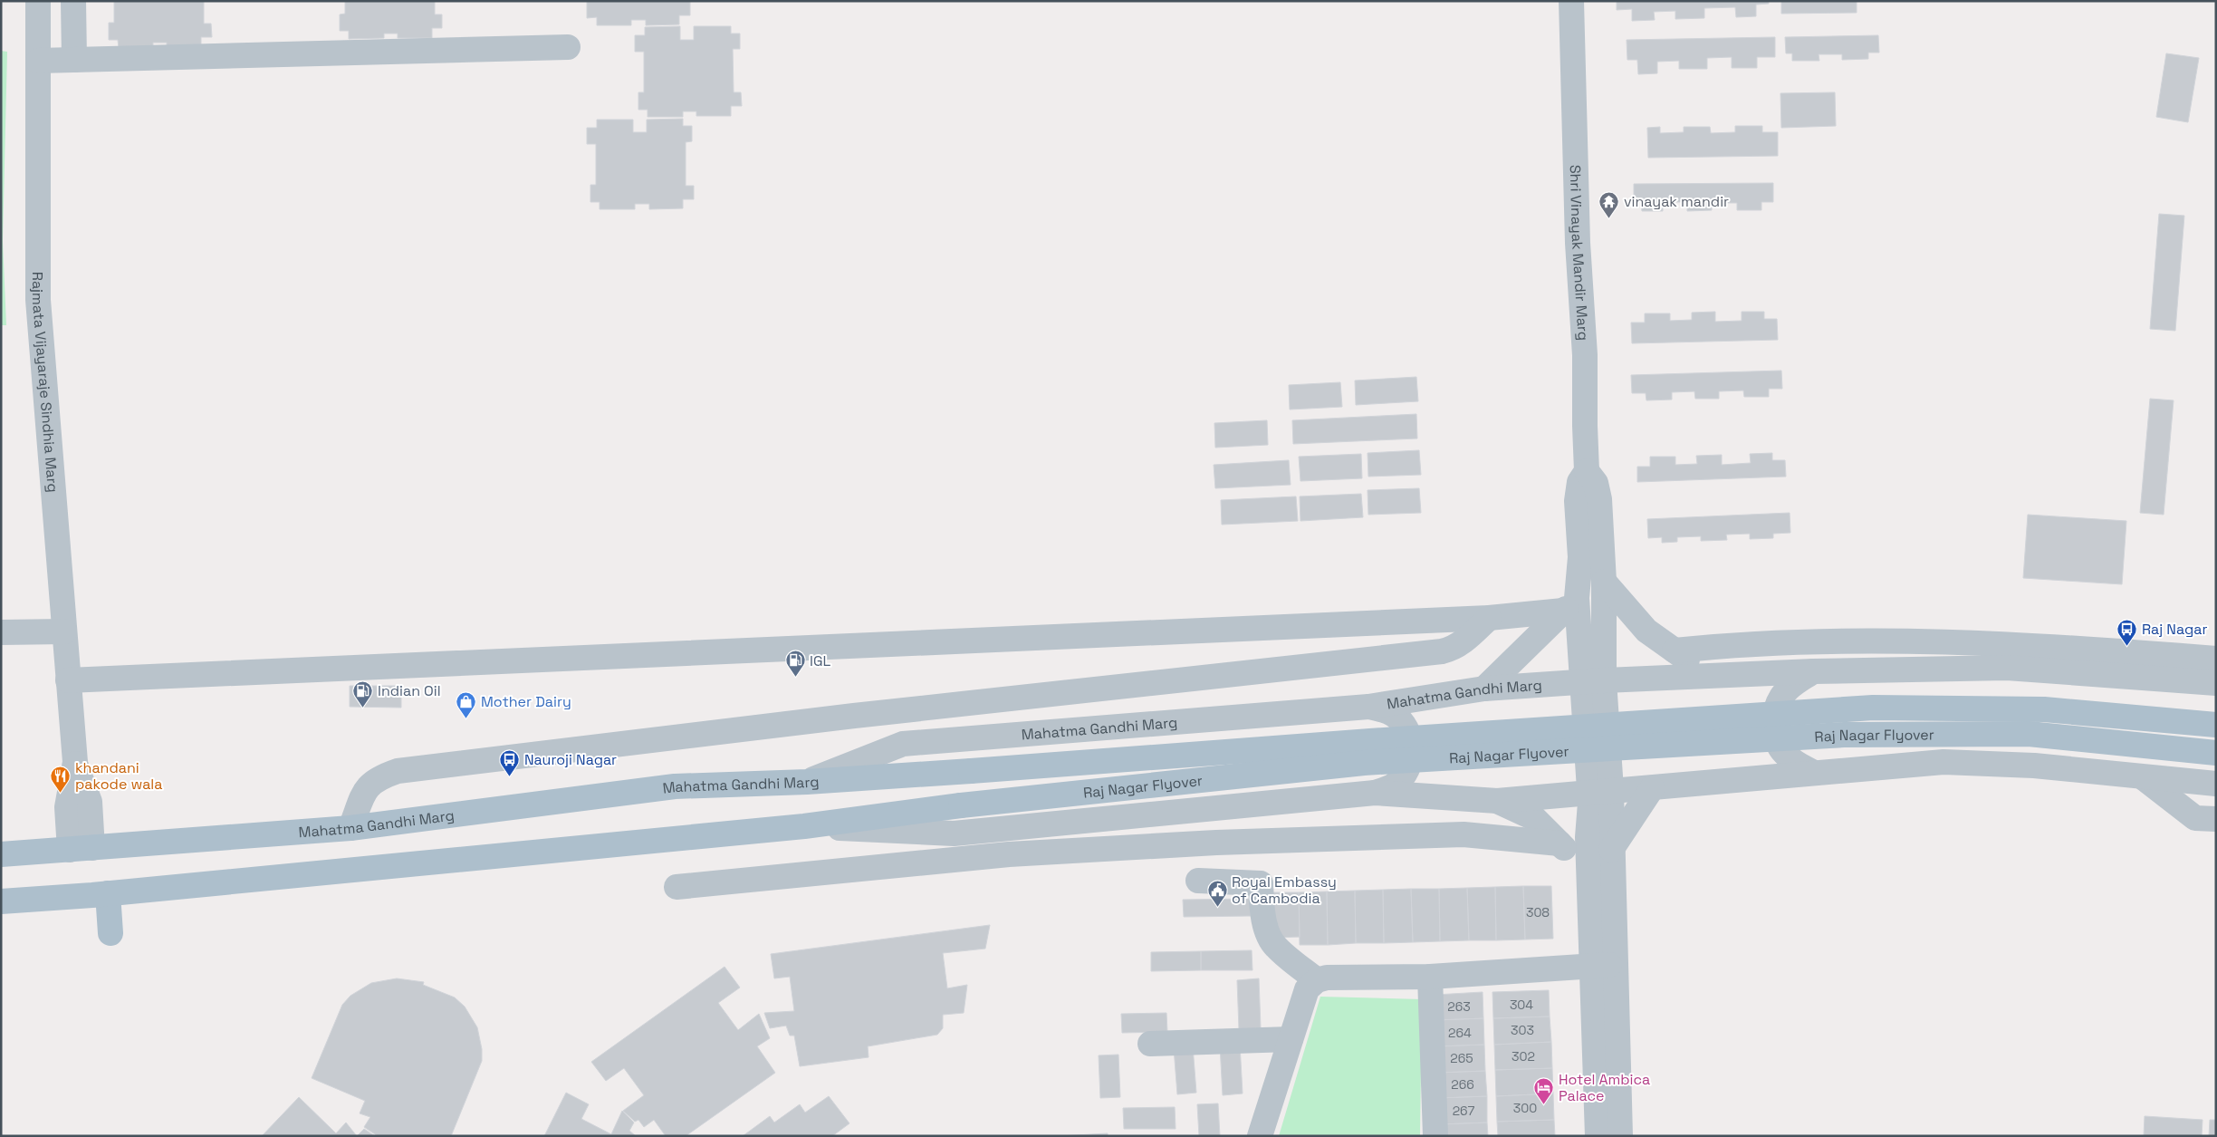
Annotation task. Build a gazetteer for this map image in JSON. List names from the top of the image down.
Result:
{
  "streets": {
    "main road": ["Mahatma Gandhi Marg", "Raj Nagar Flyover"],
    "street": ["Shri Vinayak Mandir Marg", "Rajmata Vijayaraje Sindhia Marg"]
  },
  "crossings": [
    ["Shri Vinayak Mandir Marg", "Mahatma Gandhi Marg"],
    ["Rajmata Vijayaraje Sindhia Marg", "Mahatma Gandhi Marg"],
    ["Mahatma Gandhi Marg", "Raj Nagar Flyover"]
  ],
  "places": {
    "temple": ["vinayak mandir"],
    "bus stop": ["Raj Nagar", "Nauroji Nagar"],
    "fuel station": ["IGL", "Indian Oil"],
    "shop": ["Mother Dairy"],
    "restaurant": ["khandani pakode wala"],
    "public building": ["Royal Embassy of Cambodia"],
    "hotel": ["Hotel Ambica Palace"]
  },
  "house_numbers": [
    "308",
    "304",
    "263",
    "303",
    "264",
    "302",
    "265",
    "266",
    "300",
    "267"
  ]
}
